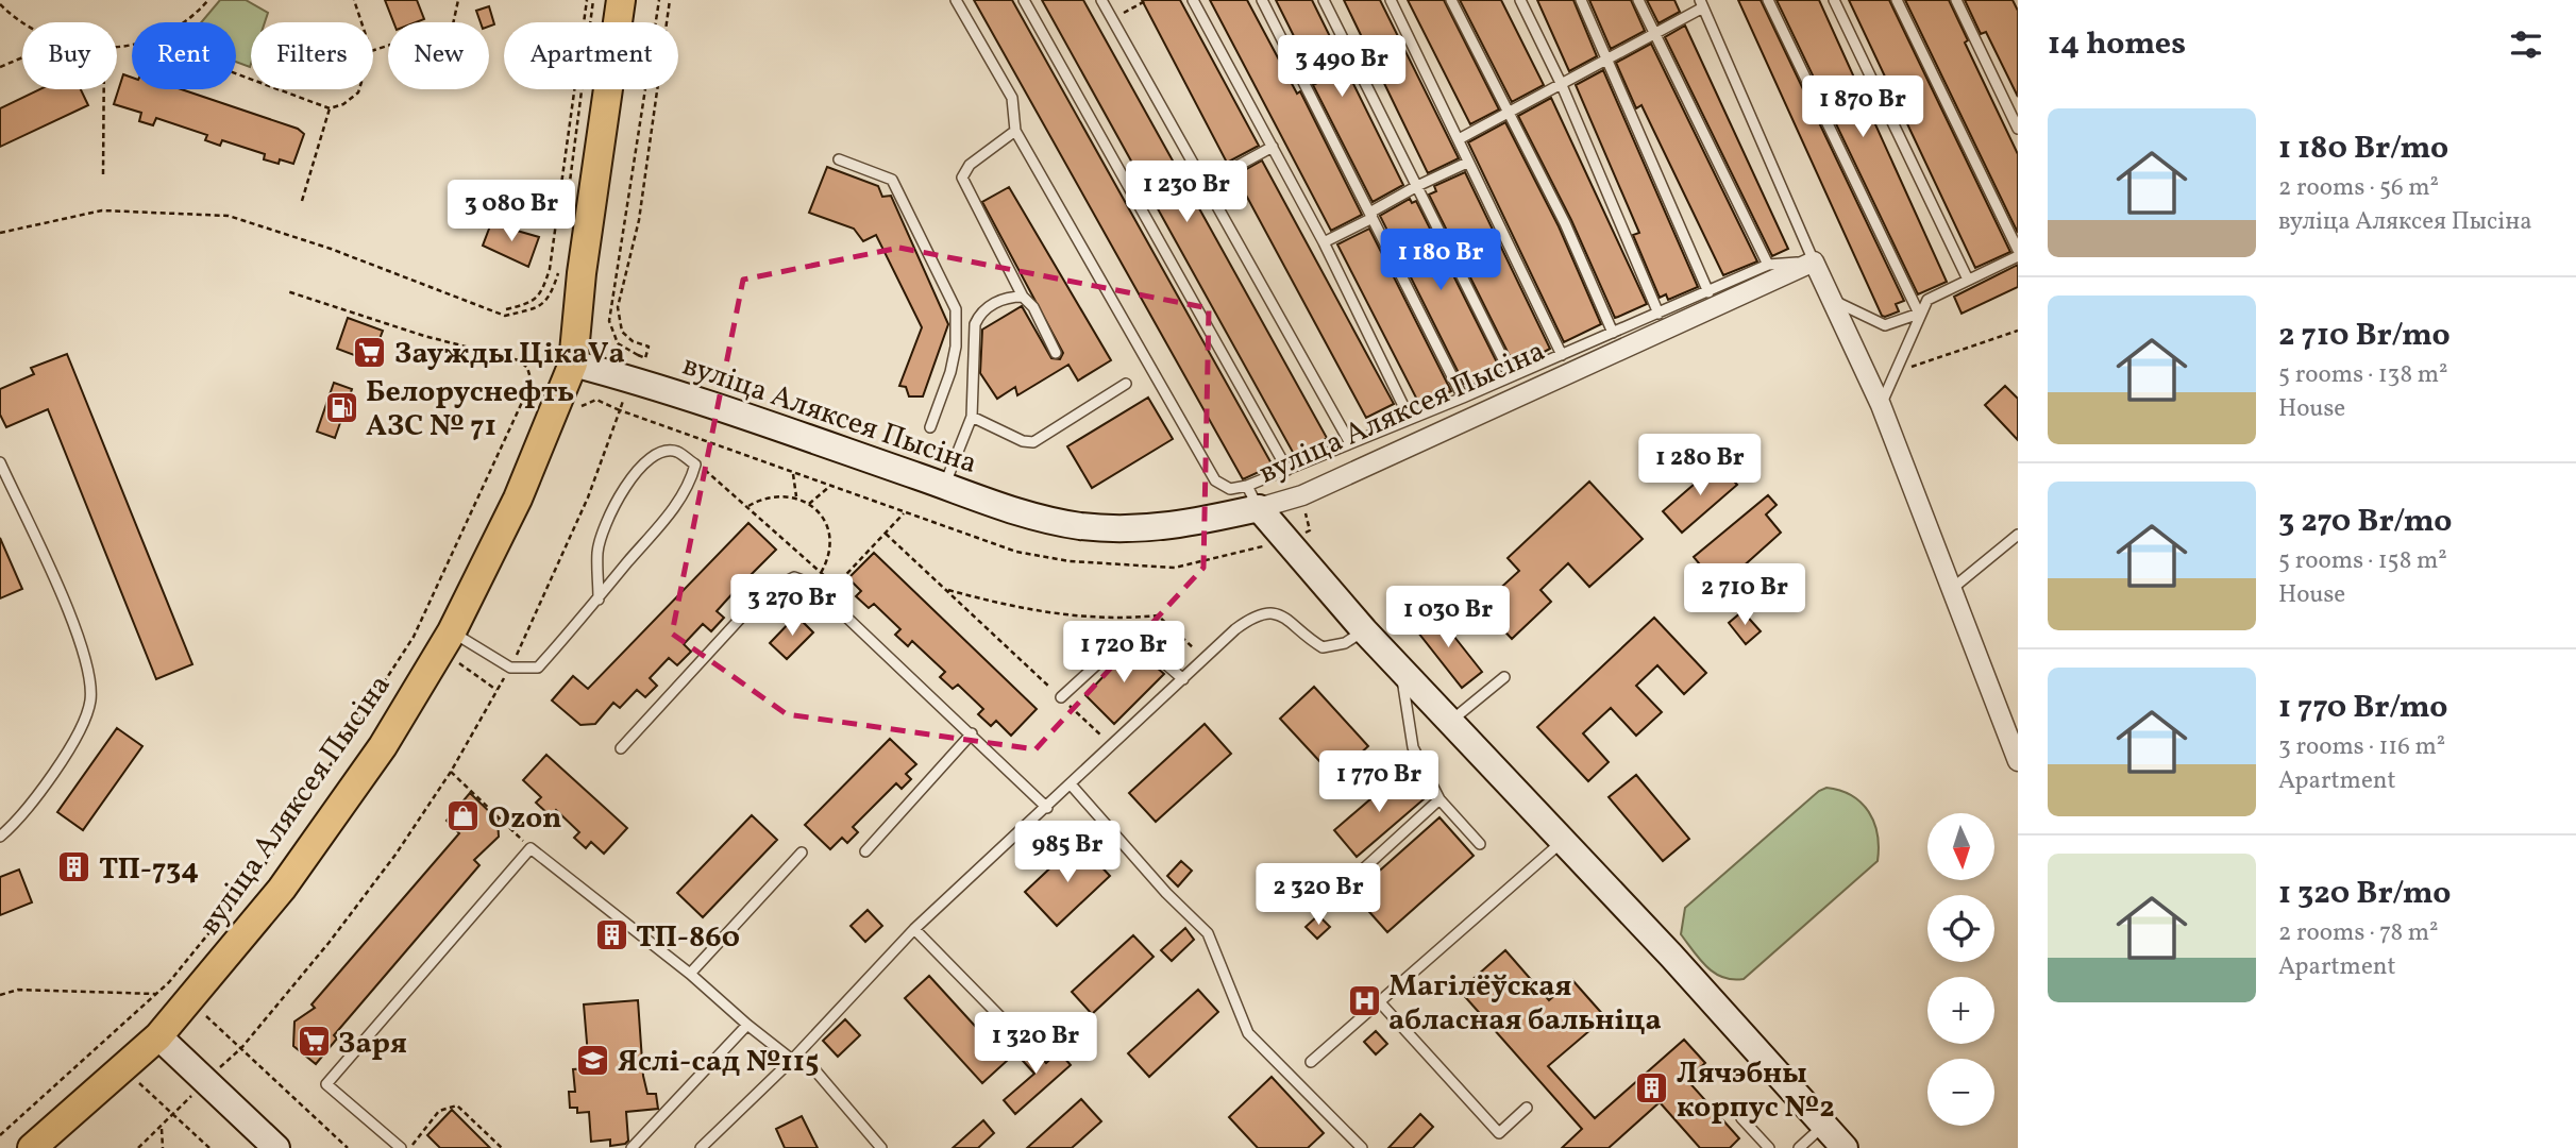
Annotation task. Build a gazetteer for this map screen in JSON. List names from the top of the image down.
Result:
{
  "streets": {
    "main road": ["вуліца Аляксея Пысіна"]
  },
  "places": {
    "supermarket": ["Заужды ЦікаVа", "Заря"],
    "fuel station": ["Белоруснефть АЗС № 71"],
    "shop": ["Ozon"],
    "building": ["ТП-734", "ТП-860", "Лячэбны корпус №2"],
    "hospital": ["Магілёўская абласная бальніца"],
    "school or university": ["Яслі-сад №115"]
  },
  "north": "bottom",
  "page": {
    "heading": "14 homes",
    "chip": [
      "Buy",
      "Rent",
      "Filters",
      "New",
      "Apartment"
    ],
    "price": [
      "3 490 Br",
      "1 870 Br",
      "1 230 Br",
      "3 080 Br",
      "1 180 Br",
      "1 280 Br",
      "2 710 Br",
      "3 270 Br",
      "1 030 Br",
      "1 720 Br",
      "1 770 Br",
      "985 Br",
      "2 320 Br",
      "1 320 Br"
    ],
    "list": [
      {
        "name": "1 180 Br/mo",
        "note": "2 rooms · 56 m² · вуліца Аляксея Пысіна"
      },
      {
        "name": "2 710 Br/mo",
        "note": "5 rooms · 138 m² · House"
      },
      {
        "name": "3 270 Br/mo",
        "note": "5 rooms · 158 m² · House"
      },
      {
        "name": "1 770 Br/mo",
        "note": "3 rooms · 116 m² · Apartment"
      },
      {
        "name": "1 320 Br/mo",
        "note": "2 rooms · 78 m² · Apartment"
      }
    ],
    "map_buttons": ["+", "−"]
  }
}
